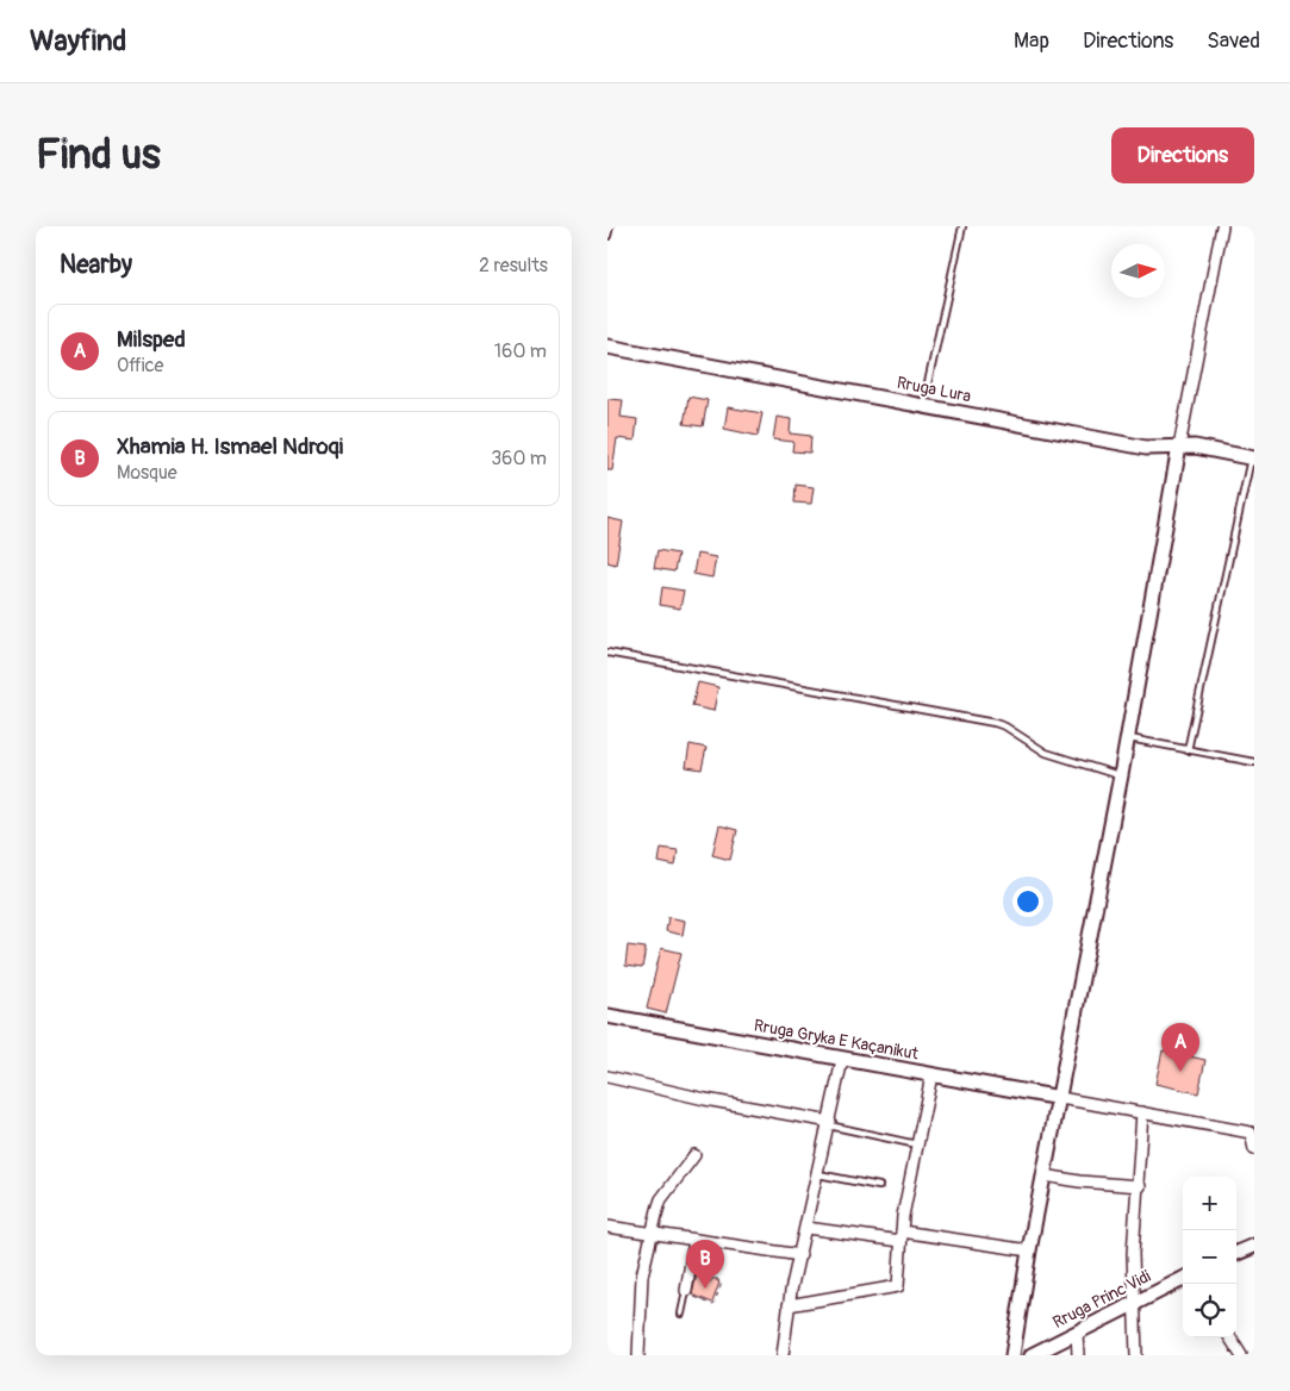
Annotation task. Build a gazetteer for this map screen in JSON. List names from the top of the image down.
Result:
{
  "streets": {
    "street": ["Rruga Lura", "Rruga Gryka E Kaçanikut", "Rruga Princ Vidi"]
  },
  "north": "right",
  "page": {
    "header": "Wayfind",
    "nav": ["Map", "Directions", "Saved"],
    "buttons": "Directions",
    "title": "Find us",
    "heading": ["Nearby", "2 results"],
    "list": [
      {
        "mark": "A",
        "name": "Milsped",
        "note": "Office",
        "value": "160 m"
      },
      {
        "mark": "B",
        "name": "Xhamia H. Ismael Ndroqi",
        "note": "Mosque",
        "value": "360 m"
      }
    ],
    "pins": ["A", "B"],
    "map_buttons": ["+", "−"]
  }
}
